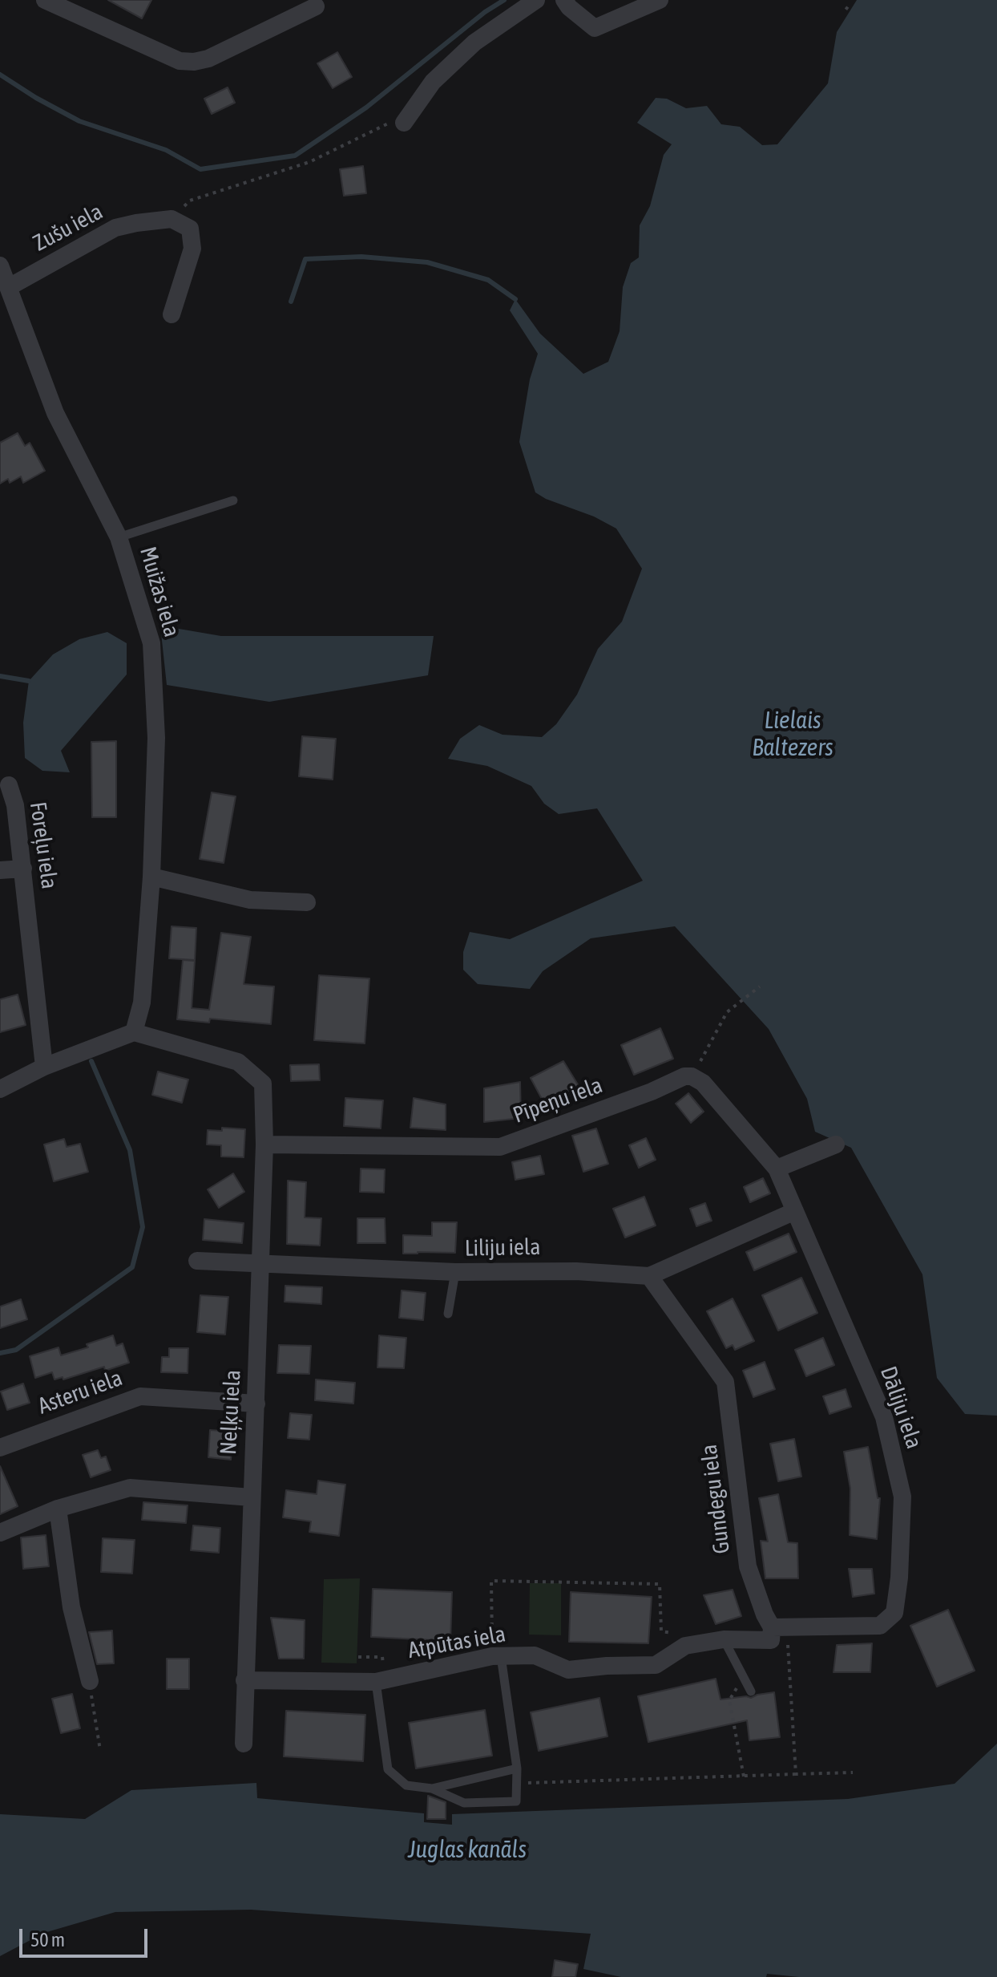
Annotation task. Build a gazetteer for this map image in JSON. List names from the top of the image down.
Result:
{
  "streets": {
    "street": [
      "Zušu iela",
      "Muižas iela",
      "Foreļu iela",
      "Pīpeņu iela",
      "Liliju iela",
      "Asteru iela",
      "Dāliju iela",
      "Neļķu iela",
      "Gundegu iela",
      "Atpūtas iela"
    ]
  },
  "crossings": [
    ["Zušu iela", "Muižas iela"],
    ["Muižas iela", "Neļķu iela"],
    ["Pīpeņu iela", "Neļķu iela"],
    ["Liliju iela", "Dāliju iela"],
    ["Liliju iela", "Neļķu iela"],
    ["Liliju iela", "Gundegu iela"],
    ["Asteru iela", "Neļķu iela"],
    ["Dāliju iela", "Gundegu iela"],
    ["Dāliju iela", "Atpūtas iela"],
    ["Neļķu iela", "Atpūtas iela"],
    ["Gundegu iela", "Atpūtas iela"]
  ],
  "water": ["Lielais Baltezers", "Juglas kanāls"],
  "scale_bar": "50 m"
}
